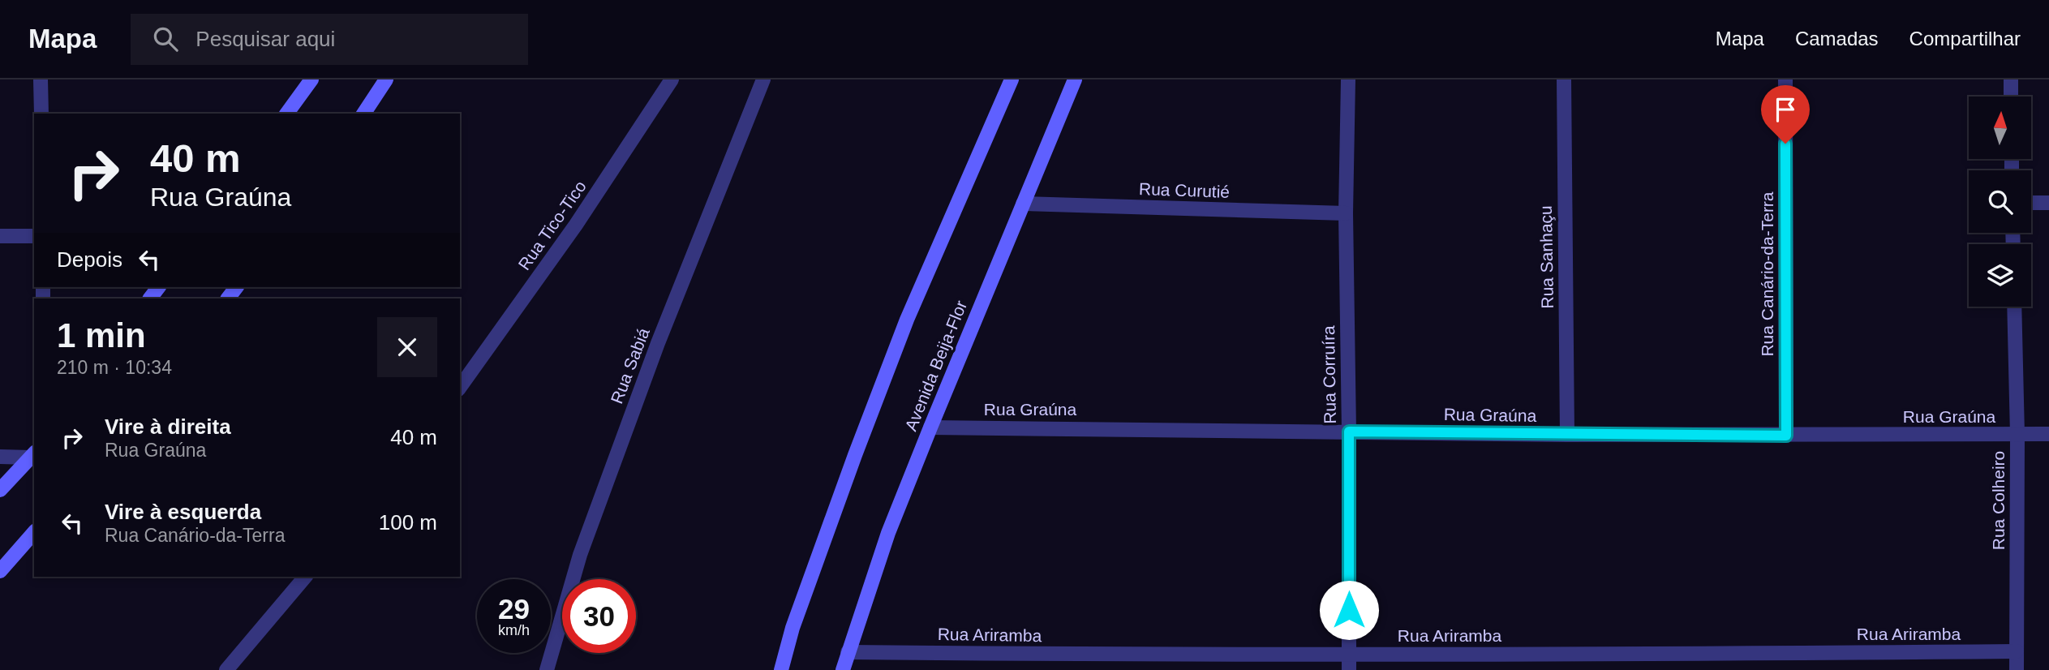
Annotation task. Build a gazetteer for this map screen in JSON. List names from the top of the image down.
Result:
{
  "streets": {
    "street": [
      "Rua Curutié",
      "Rua Tico-Tico",
      "Rua Sanhaçu",
      "Rua Canário-da-Terra",
      "Rua Sabiá",
      "Avenida Beija-Flor",
      "Rua Corruíra",
      "Rua Graúna",
      "Rua Colheiro",
      "Rua Ariramba"
    ]
  },
  "crossings": [
    ["Rua Curutié", "Avenida Beija-Flor"],
    ["Rua Curutié", "Rua Corruíra"],
    ["Rua Sanhaçu", "Rua Graúna"],
    ["Rua Canário-da-Terra", "Rua Graúna"],
    ["Avenida Beija-Flor", "Rua Graúna"],
    ["Avenida Beija-Flor", "Rua Ariramba"],
    ["Rua Corruíra", "Rua Graúna"],
    ["Rua Corruíra", "Rua Ariramba"],
    ["Rua Graúna", "Rua Colheiro"],
    ["Rua Colheiro", "Rua Ariramba"]
  ],
  "north": "top",
  "page": {
    "header": "Mapa",
    "search": "Pesquisar aqui",
    "nav": ["Mapa", "Camadas", "Compartilhar"],
    "turn": ["40 m", "Rua Graúna"],
    "then": "Depois",
    "heading": ["1 min", "210 m · 10:34"],
    "list": [
      {
        "name": "Vire à direita",
        "note": "Rua Graúna",
        "value": "40 m"
      },
      {
        "name": "Vire à esquerda",
        "note": "Rua Canário-da-Terra",
        "value": "100 m"
      }
    ],
    "speed": "29 km/h",
    "limit": "30"
  }
}
